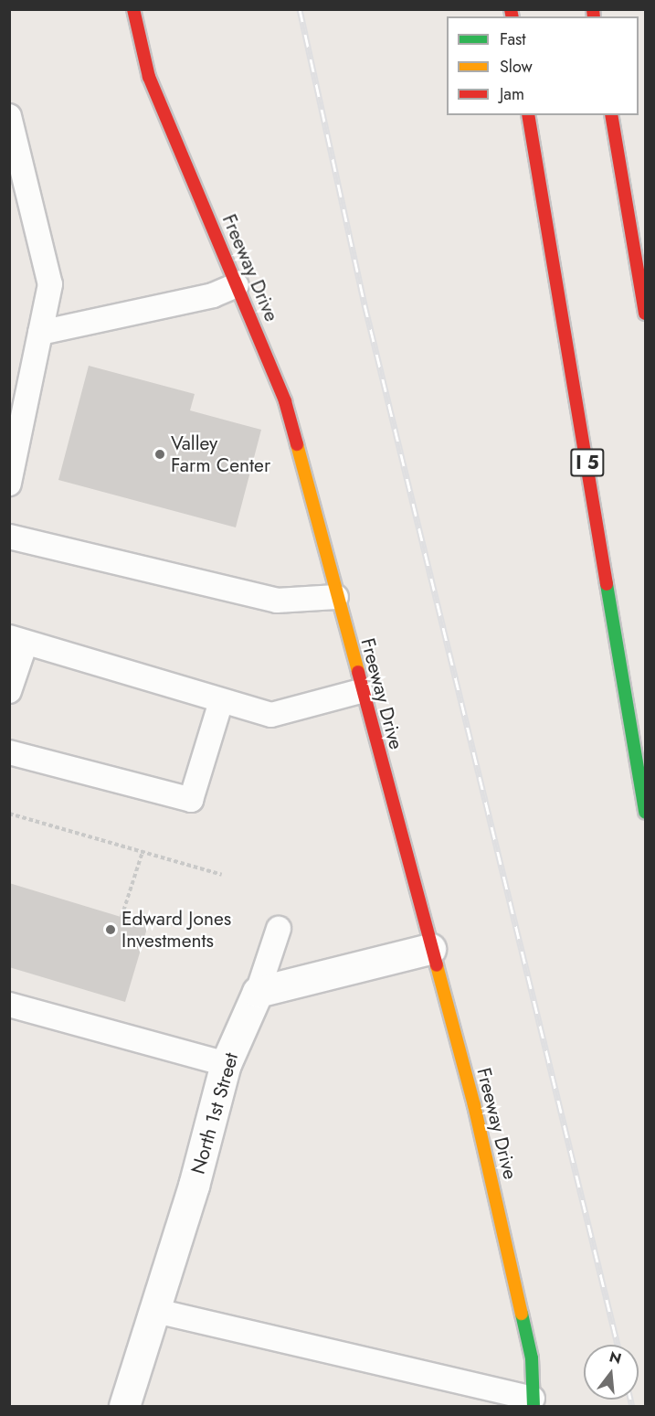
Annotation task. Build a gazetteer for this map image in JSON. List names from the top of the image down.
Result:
{
  "streets": {
    "main road": ["Freeway Drive", "I 5"],
    "street": ["North 1st Street"]
  },
  "places": ["Valley Farm Center", "Edward Jones Investments"],
  "legend": ["Fast", "Slow", "Jam"],
  "north": "top"
}
